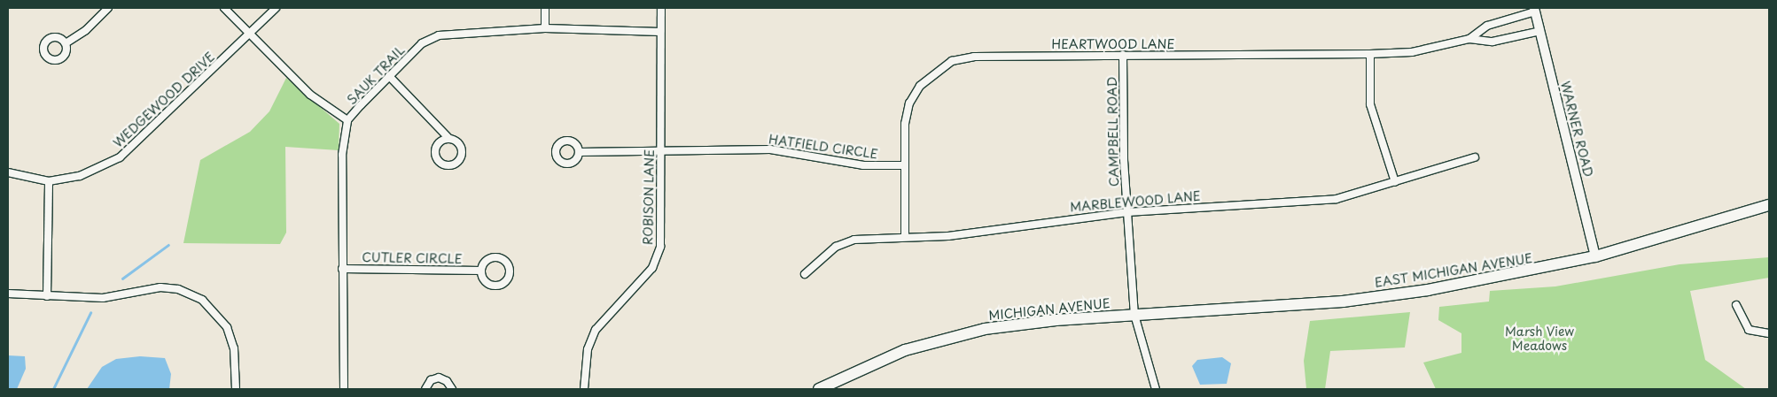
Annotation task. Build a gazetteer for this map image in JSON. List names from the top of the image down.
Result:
{
  "streets": {
    "highway": ["EAST MICHIGAN AVENUE", "MICHIGAN AVENUE"],
    "street": [
      "HEARTWOOD LANE",
      "SAUK TRAIL",
      "WEDGEWOOD DRIVE",
      "WARNER ROAD",
      "CAMPBELL ROAD",
      "HATFIELD CIRCLE",
      "ROBISON LANE",
      "MARBLEWOOD LANE",
      "CUTLER CIRCLE"
    ]
  },
  "crossings": [
    ["HEARTWOOD LANE", "WARNER ROAD"],
    ["HEARTWOOD LANE", "CAMPBELL ROAD"],
    ["HEARTWOOD LANE", "HATFIELD CIRCLE"],
    ["HEARTWOOD LANE", "MARBLEWOOD LANE"],
    ["SAUK TRAIL", "ROBISON LANE"],
    ["SAUK TRAIL", "CUTLER CIRCLE"],
    ["WARNER ROAD", "EAST MICHIGAN AVENUE"],
    ["CAMPBELL ROAD", "MARBLEWOOD LANE"],
    ["CAMPBELL ROAD", "EAST MICHIGAN AVENUE"],
    ["CAMPBELL ROAD", "MICHIGAN AVENUE"],
    ["HATFIELD CIRCLE", "ROBISON LANE"],
    ["EAST MICHIGAN AVENUE", "MICHIGAN AVENUE"]
  ],
  "parks": ["Marsh View Meadows"]
}
